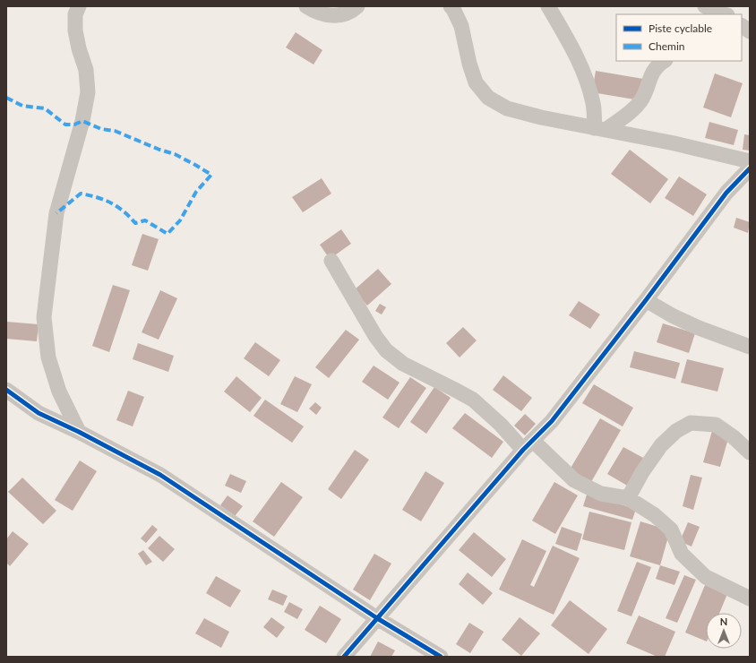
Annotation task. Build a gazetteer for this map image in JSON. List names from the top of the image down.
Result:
{
  "legend": ["Piste cyclable", "Chemin"],
  "north": "top"
}
